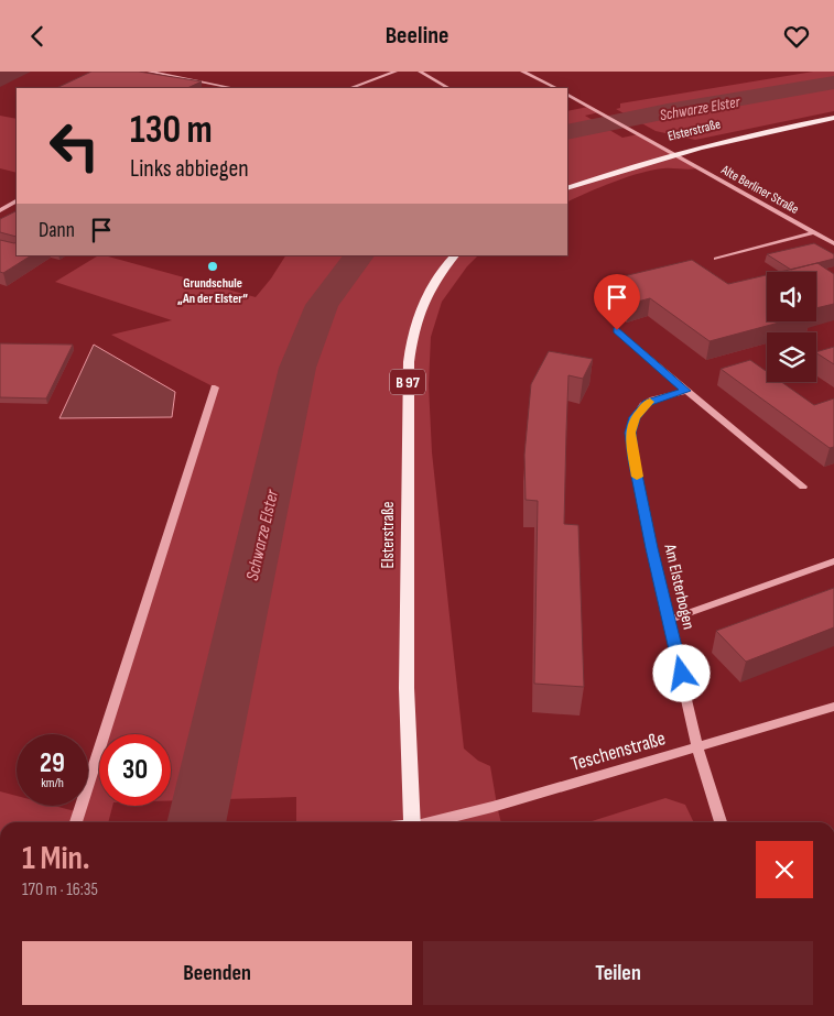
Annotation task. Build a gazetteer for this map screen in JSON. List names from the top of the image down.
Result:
{
  "streets": {
    "main road": ["Elsterstraße", "B 97"],
    "street": ["Alte Berliner Straße", "Am Elsterbogen", "Teschenstraße"]
  },
  "crossings": [
    ["Elsterstraße", "Alte Berliner Straße"],
    ["Am Elsterbogen", "Teschenstraße"]
  ],
  "water": ["Schwarze Elster"],
  "places": ["Grundschule „An der Elster“"],
  "page": {
    "header": "Beeline",
    "turn": ["130 m", "Links abbiegen"],
    "then": "Dann",
    "speed": "29 km/h",
    "limit": "30",
    "heading": ["1 Min.", "170 m · 16:35"],
    "buttons": ["Beenden", "Teilen"]
  }
}
